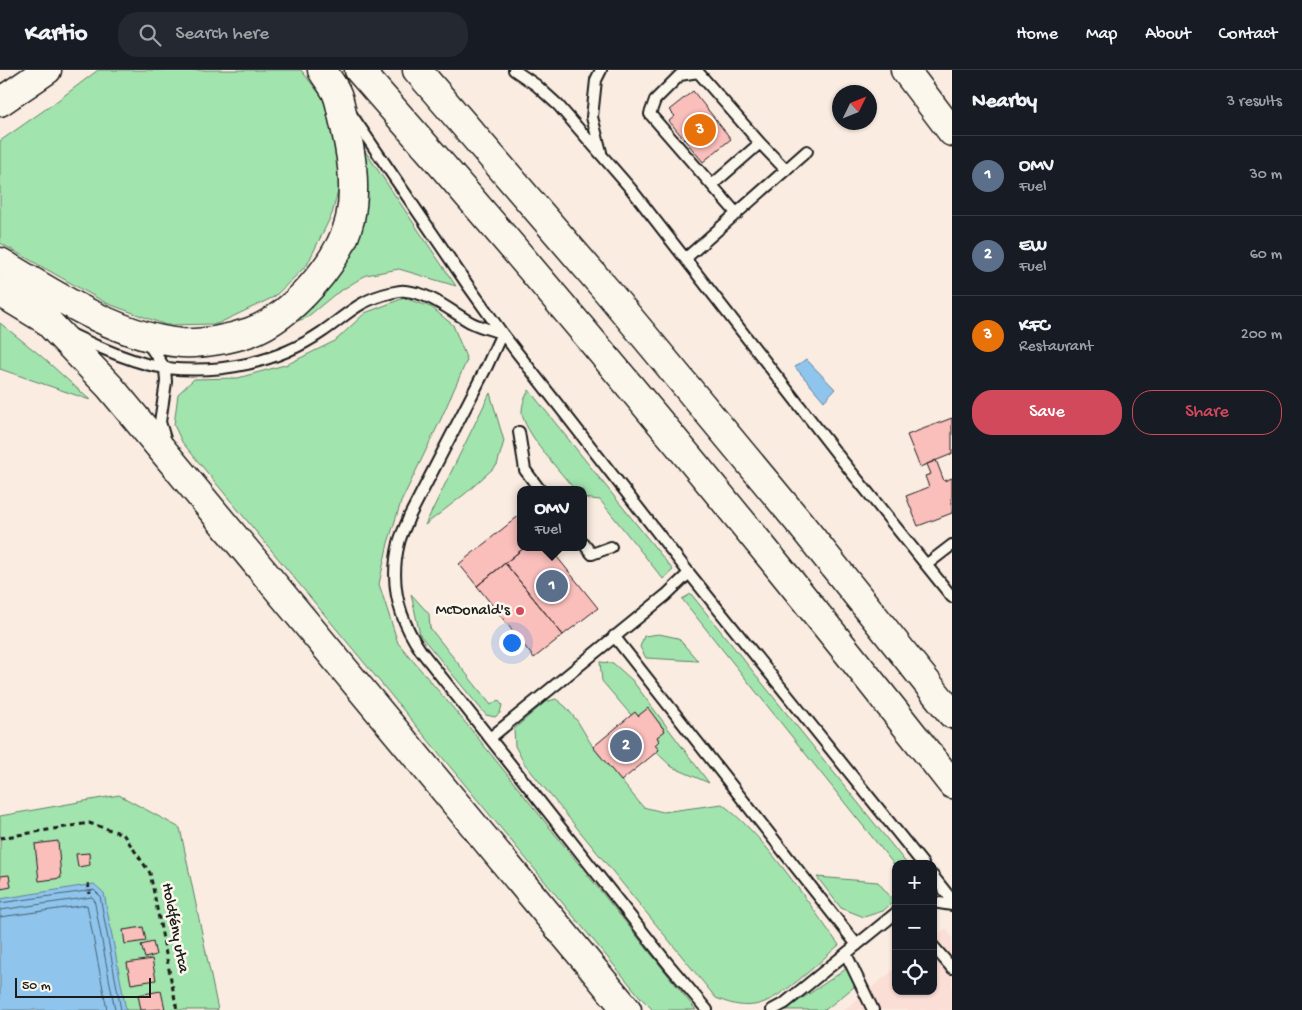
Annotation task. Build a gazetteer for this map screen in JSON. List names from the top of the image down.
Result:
{
  "streets": {
    "path": ["Holdfény utca"]
  },
  "places": ["McDonald's"],
  "scale_bar": "50 m",
  "north": "top right",
  "page": {
    "header": "Kartio",
    "search": "Search here",
    "nav": [
      "Home",
      "Map",
      "About",
      "Contact"
    ],
    "heading": ["Nearby", "3 results"],
    "pins": ["3", "1", "2"],
    "list": [
      {
        "mark": "1",
        "name": "OMV",
        "note": "Fuel",
        "value": "30 m"
      },
      {
        "mark": "2",
        "name": "EW",
        "note": "Fuel",
        "value": "60 m"
      },
      {
        "mark": "3",
        "name": "KFC",
        "note": "Restaurant",
        "value": "200 m"
      }
    ],
    "buttons": ["Save", "Share"],
    "popup": ["OMV", "Fuel"],
    "map_buttons": ["+", "−"],
    "scale": "50 m"
  }
}
